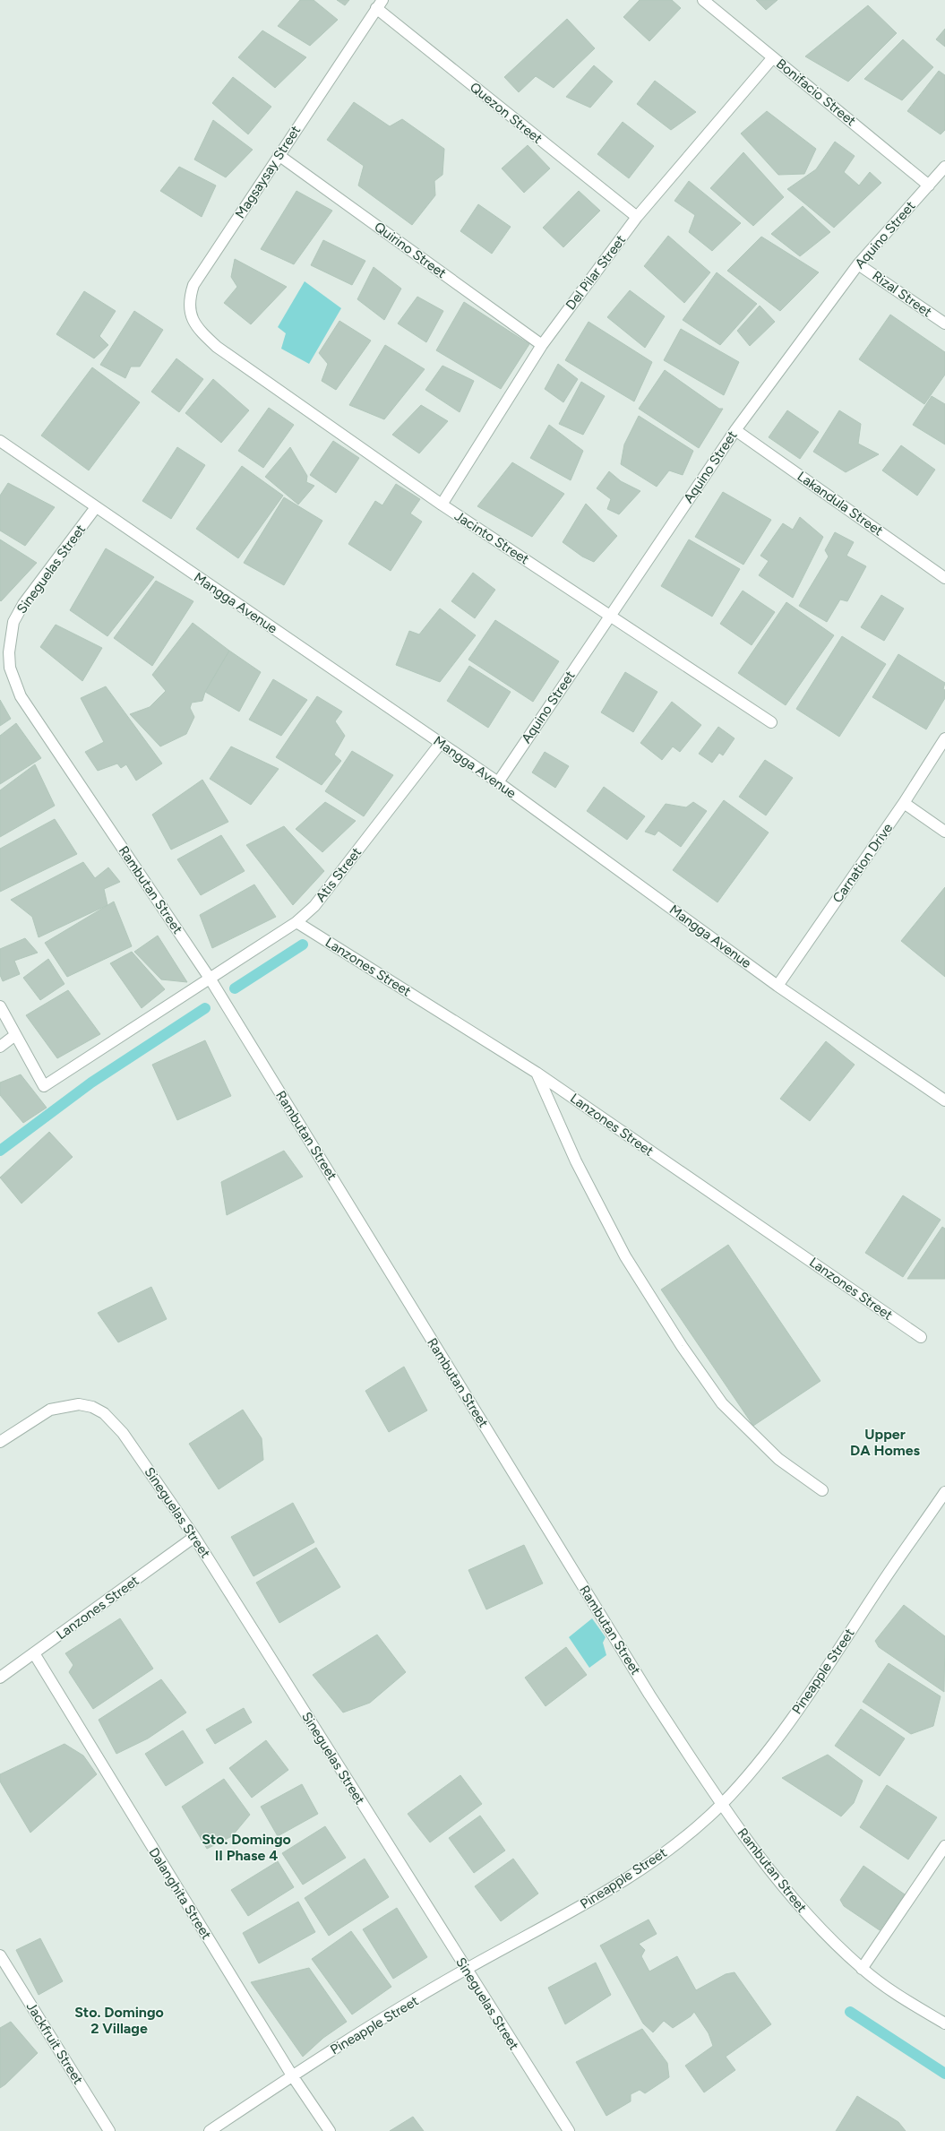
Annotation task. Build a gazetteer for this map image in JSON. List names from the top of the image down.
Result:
{
  "streets": {
    "street": [
      "Bonifacio Street",
      "Quezon Street",
      "Magsaysay Street",
      "Aquino Street",
      "Quirino Street",
      "Del Pilar Street",
      "Rizal Street",
      "Lakandula Street",
      "Jacinto Street",
      "Sineguelas Street",
      "Mangga Avenue",
      "Carnation Drive",
      "Atis Street",
      "Rambutan Street",
      "Lanzones Street",
      "Pineapple Street",
      "Dalanghita Street",
      "Jackfruit Street"
    ]
  },
  "crossings": [
    ["Bonifacio Street", "Aquino Street"],
    ["Bonifacio Street", "Del Pilar Street"],
    ["Quezon Street", "Magsaysay Street"],
    ["Quezon Street", "Del Pilar Street"],
    ["Magsaysay Street", "Quirino Street"],
    ["Magsaysay Street", "Jacinto Street"],
    ["Aquino Street", "Rizal Street"],
    ["Aquino Street", "Lakandula Street"],
    ["Aquino Street", "Jacinto Street"],
    ["Aquino Street", "Mangga Avenue"],
    ["Quirino Street", "Del Pilar Street"],
    ["Del Pilar Street", "Jacinto Street"],
    ["Sineguelas Street", "Mangga Avenue"],
    ["Sineguelas Street", "Rambutan Street"],
    ["Sineguelas Street", "Lanzones Street"],
    ["Sineguelas Street", "Pineapple Street"],
    ["Mangga Avenue", "Carnation Drive"],
    ["Mangga Avenue", "Atis Street"],
    ["Atis Street", "Rambutan Street"],
    ["Atis Street", "Lanzones Street"],
    ["Rambutan Street", "Pineapple Street"],
    ["Lanzones Street", "Dalanghita Street"],
    ["Pineapple Street", "Dalanghita Street"]
  ],
  "districts": ["Upper DA Homes", "Sto. Domingo II Phase 4", "Sto. Domingo 2 Village"]
}
